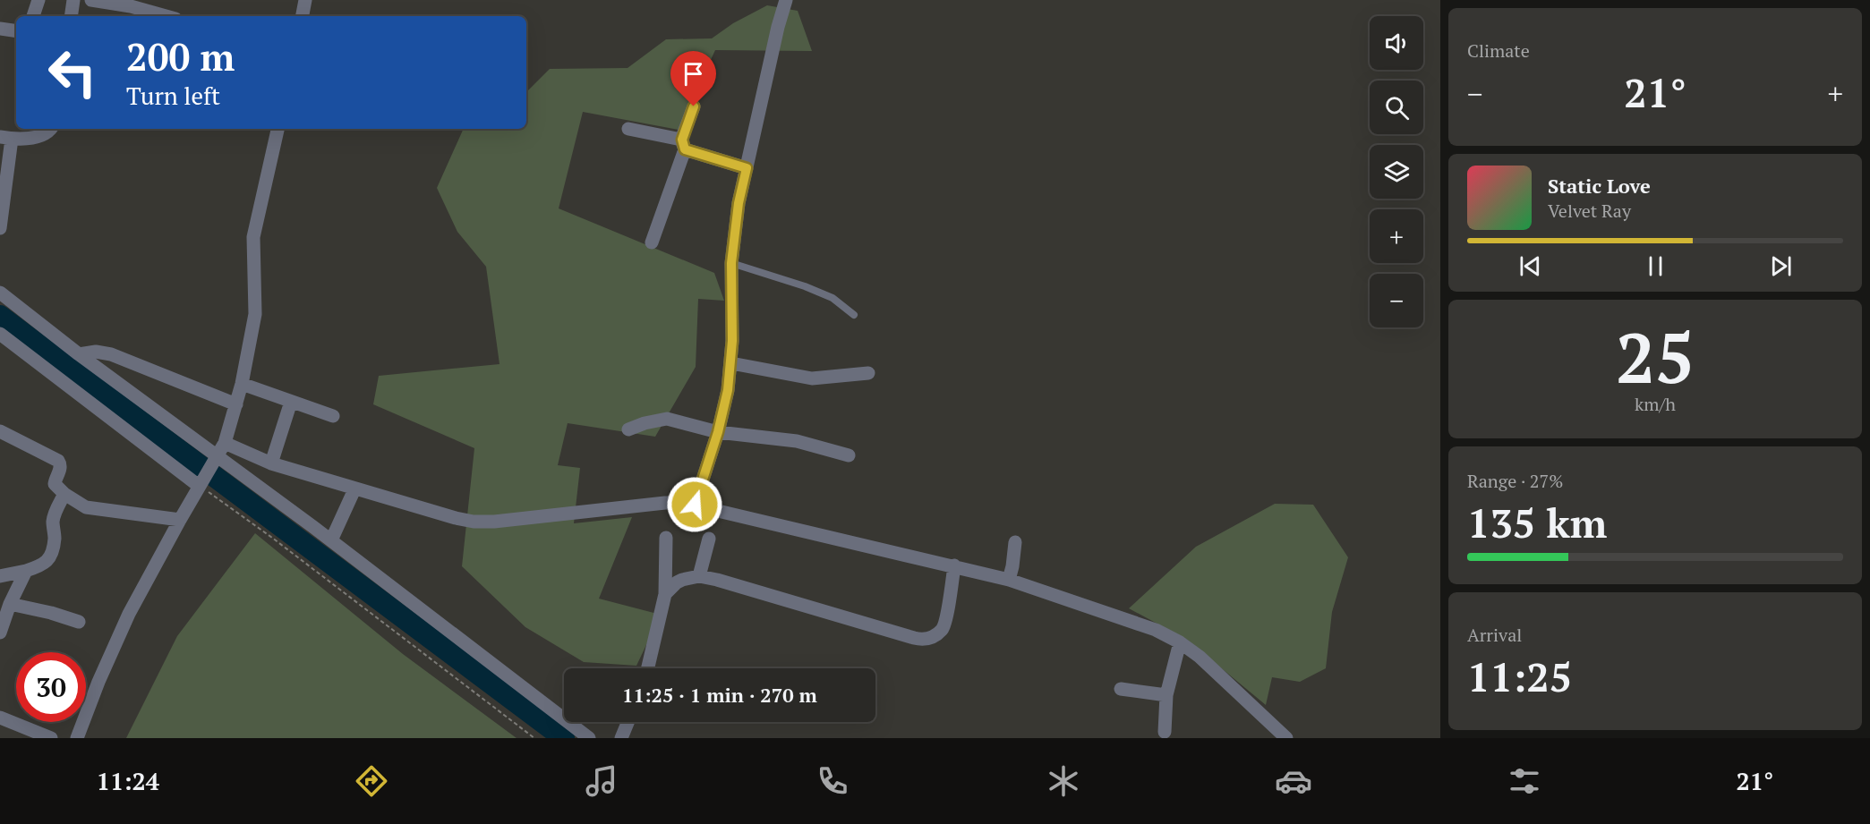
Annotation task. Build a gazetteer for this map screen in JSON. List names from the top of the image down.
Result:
{
  "page": {
    "tile": [
      "Climate",
      ["25", "km/h"],
      ["Range · 27%", "135 km"],
      ["Arrival", "11:25"]
    ],
    "map_buttons": ["+", "−"],
    "turn": ["200 m", "Turn left"],
    "heat": ["−", "21°", "+"],
    "song": ["Static Love", "Velvet Ray"],
    "limit": "30",
    "trip": "11:25 · 1 min · 270 m",
    "tabs": ["11:24", "21°"]
  }
}
